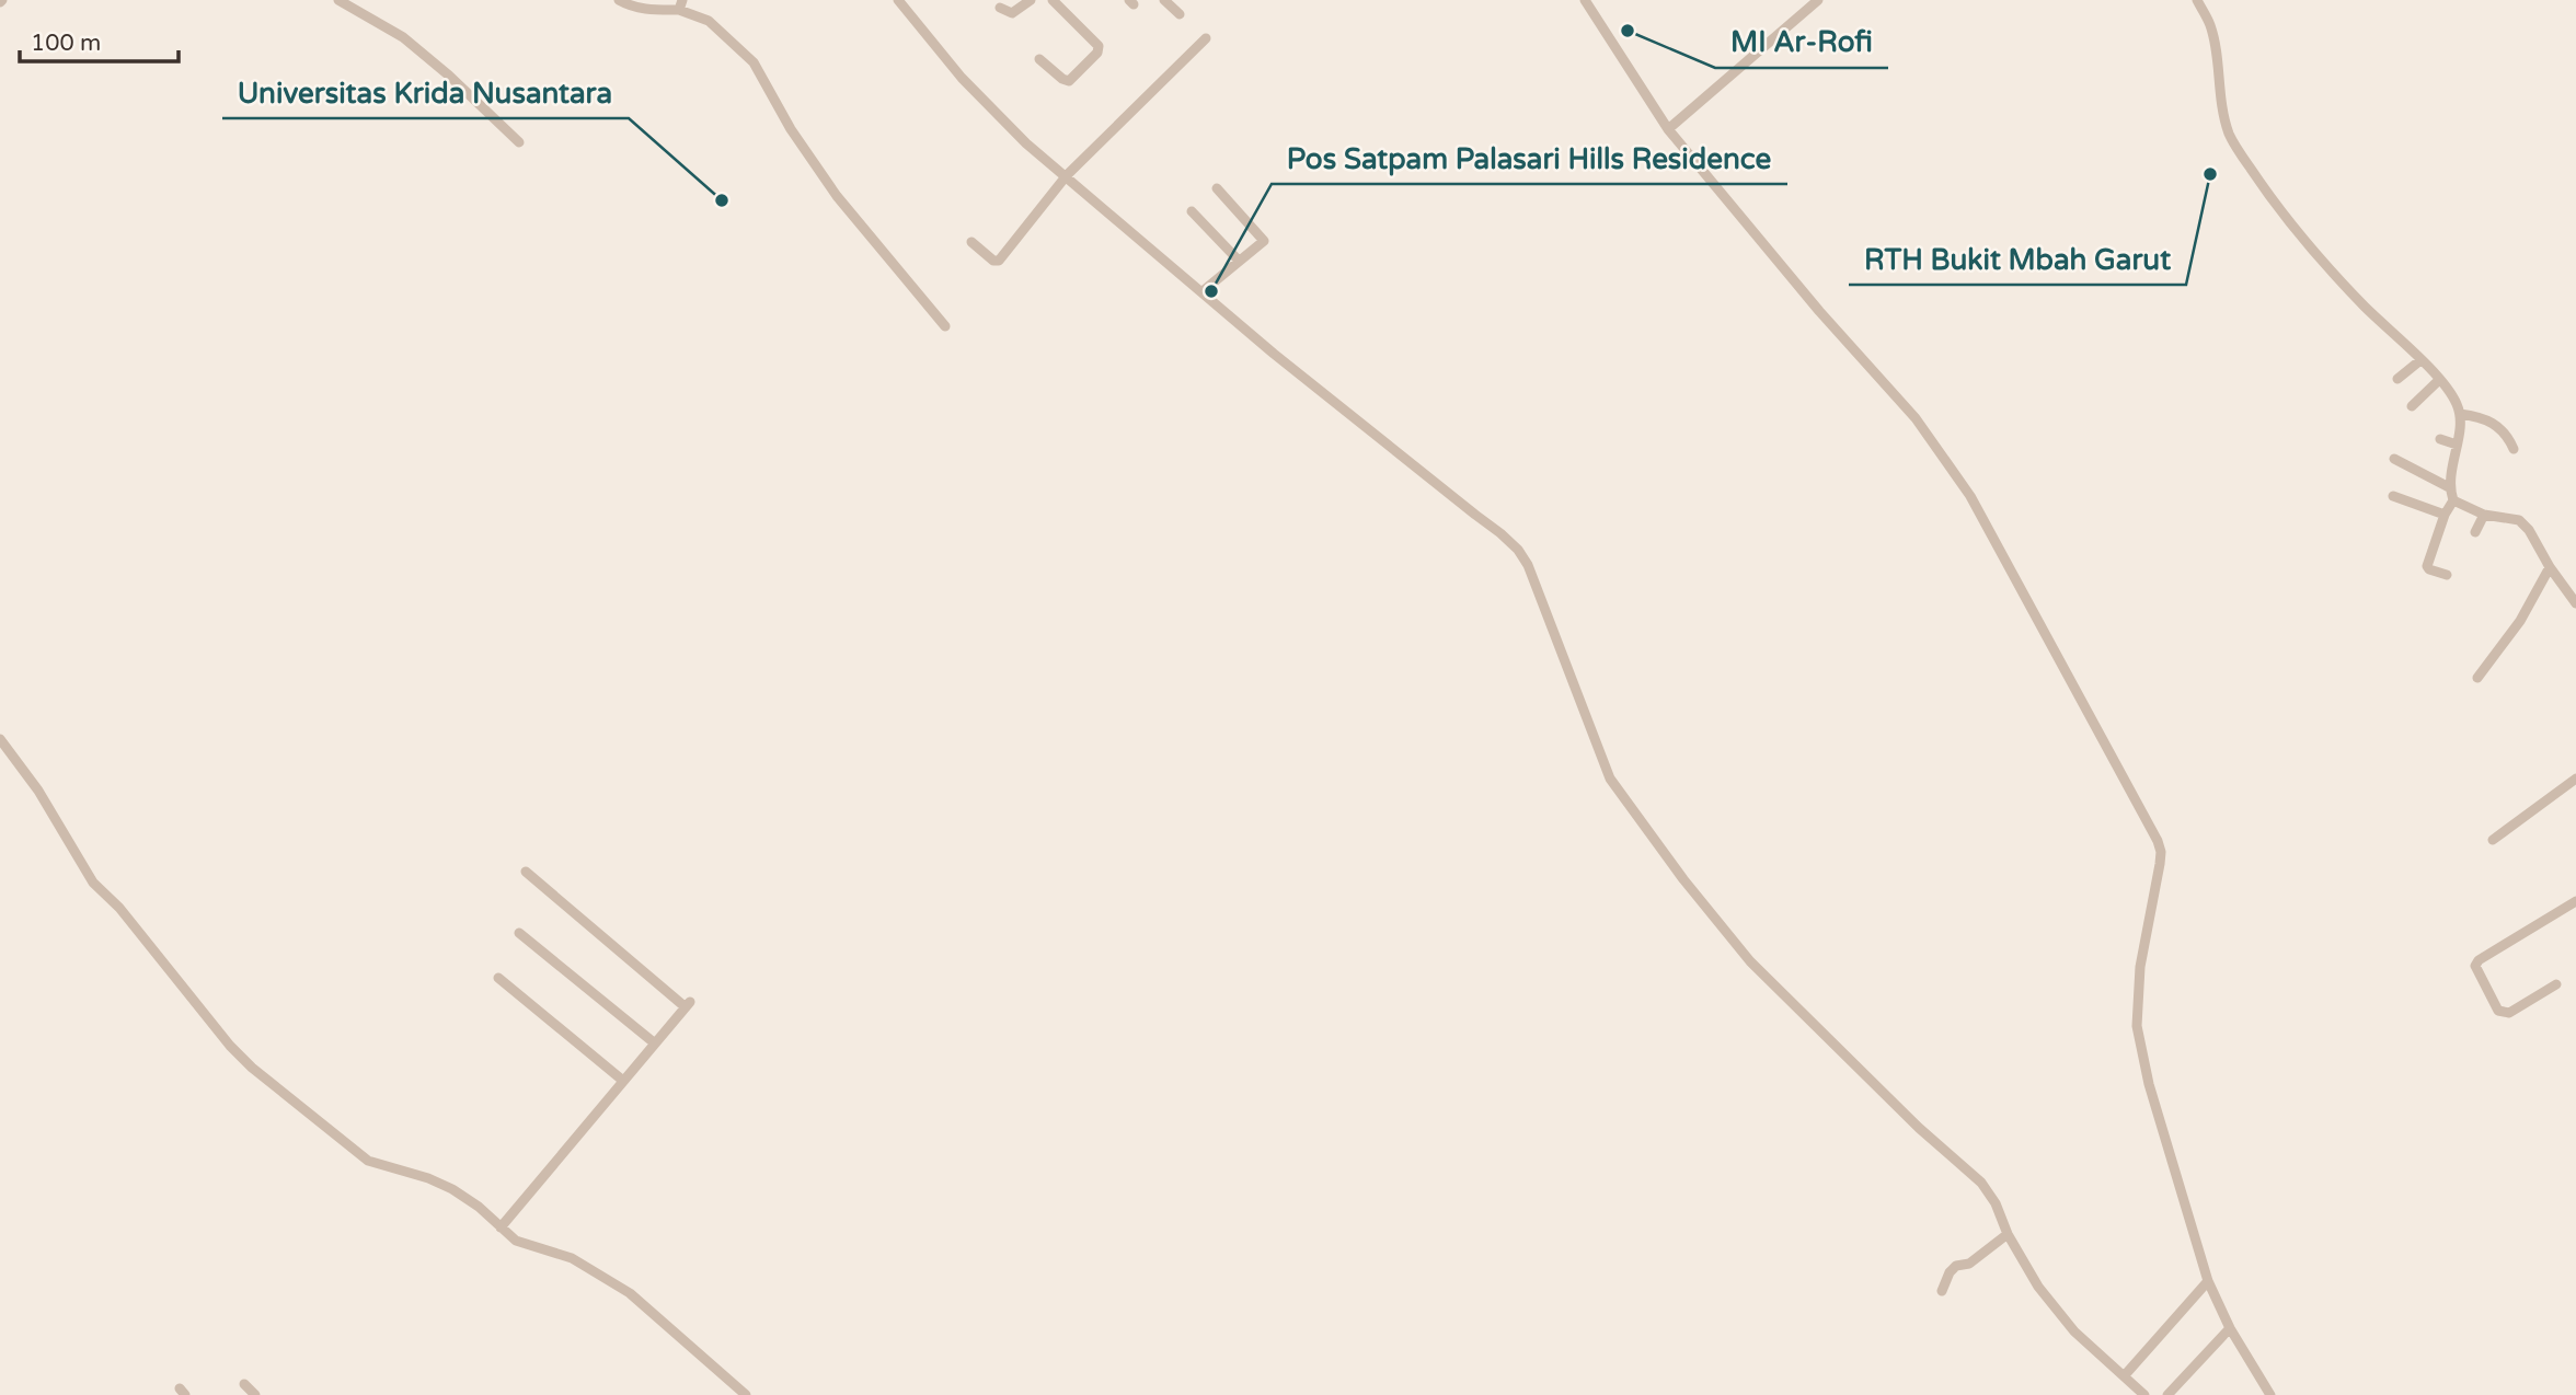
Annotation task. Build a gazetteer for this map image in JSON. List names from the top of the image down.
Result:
{
  "places": [
    "MI Ar-Rofi",
    "RTH Bukit Mbah Garut",
    "Universitas Krida Nusantara",
    "Pos Satpam Palasari Hills Residence"
  ],
  "scale_bar": "100 m"
}
